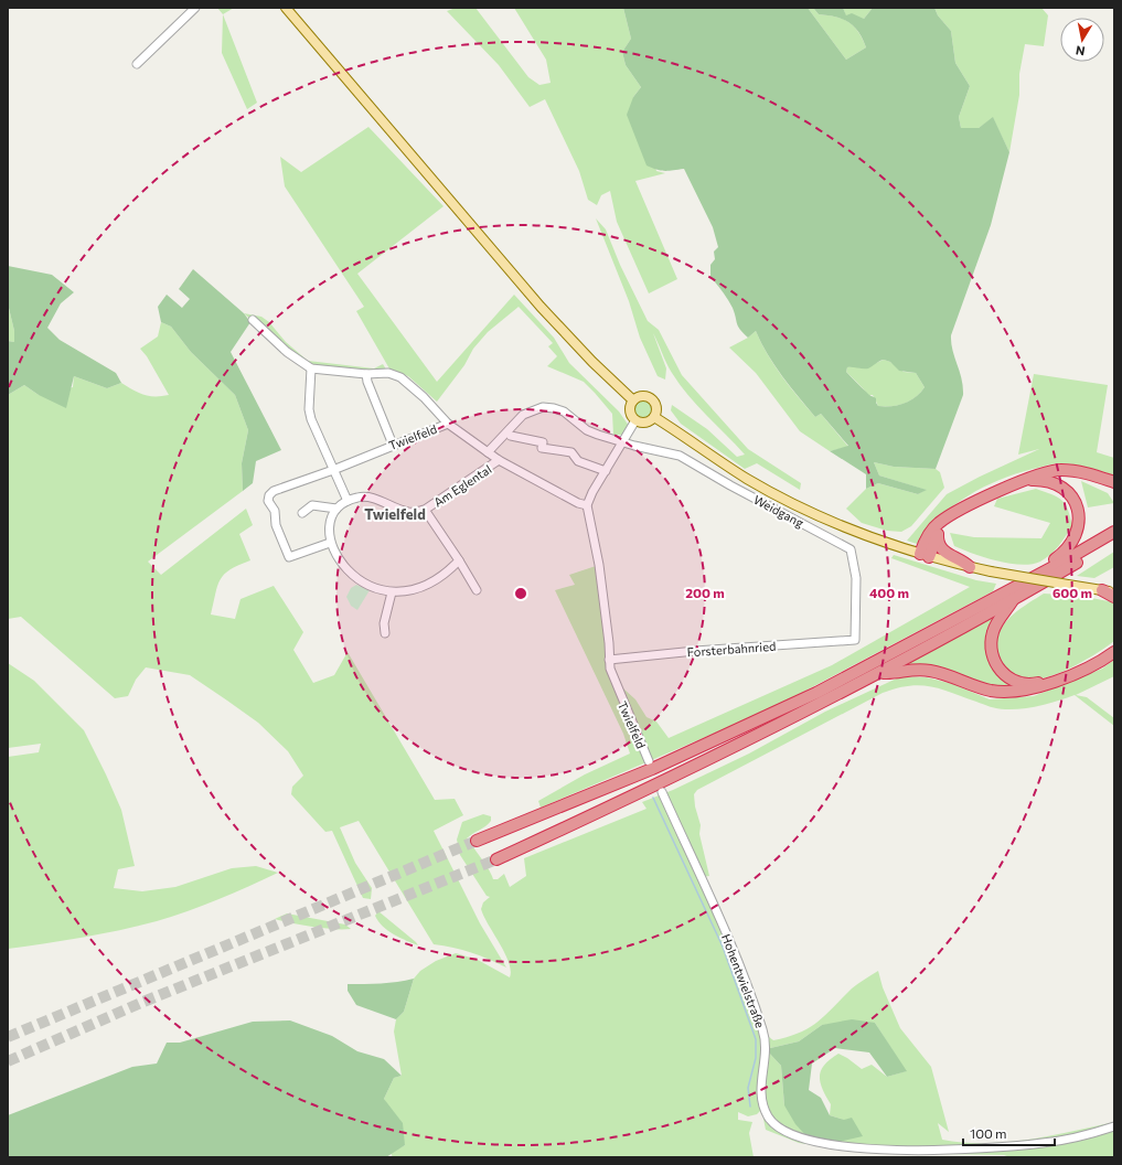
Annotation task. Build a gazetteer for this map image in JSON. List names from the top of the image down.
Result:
{
  "streets": {
    "street": [
      "Twielfeld",
      "Am Eglental",
      "Weidgang",
      "Forsterbahnried",
      "Hohentwielstraße"
    ]
  },
  "crossings": [
    ["Twielfeld", "Am Eglental"],
    ["Twielfeld", "Forsterbahnried"],
    ["Am Eglental", "Weidgang"],
    ["Weidgang", "Forsterbahnried"]
  ],
  "districts": ["Twielfeld"],
  "scale_bar": "100 m",
  "north": "bottom",
  "rings": ["200 m", "400 m", "600 m"]
}
